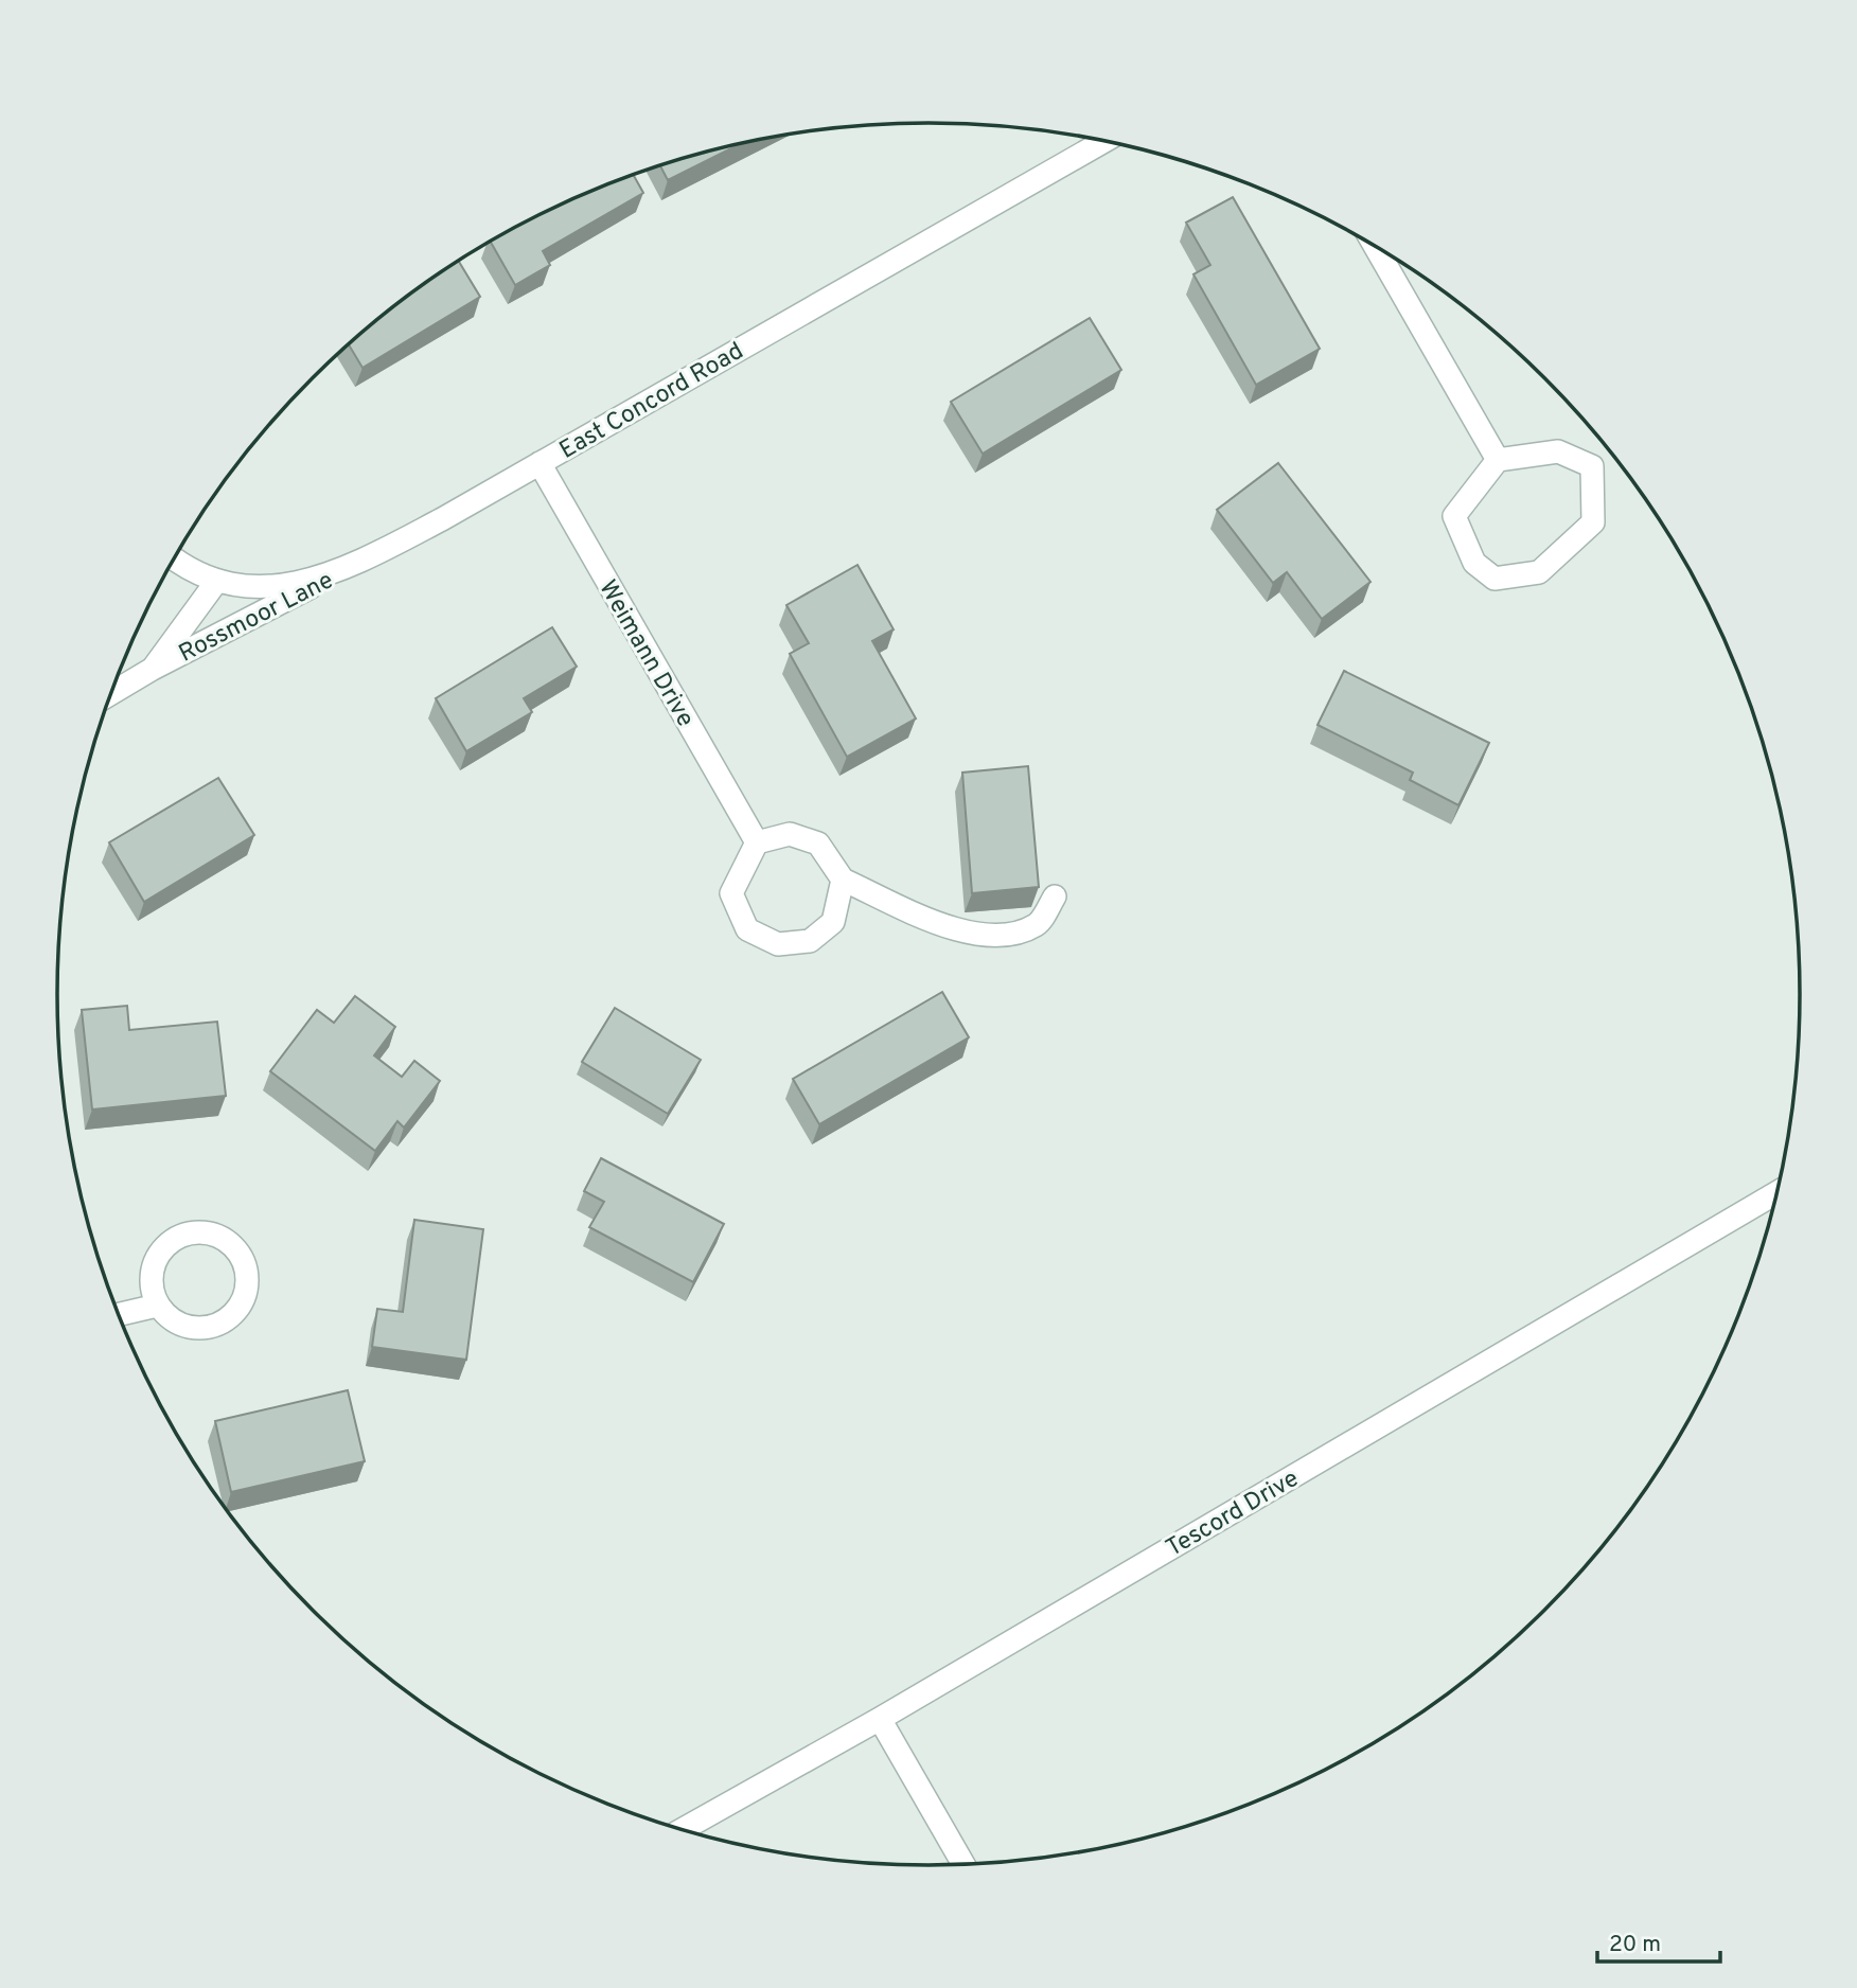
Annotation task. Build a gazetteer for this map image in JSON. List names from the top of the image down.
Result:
{
  "streets": {
    "street": [
      "East Concord Road",
      "Rossmoor Lane",
      "Weimann Drive",
      "Tescord Drive"
    ]
  },
  "crossings": [
    ["East Concord Road", "Rossmoor Lane"],
    ["East Concord Road", "Weimann Drive"]
  ],
  "scale_bar": "20 m"
}
